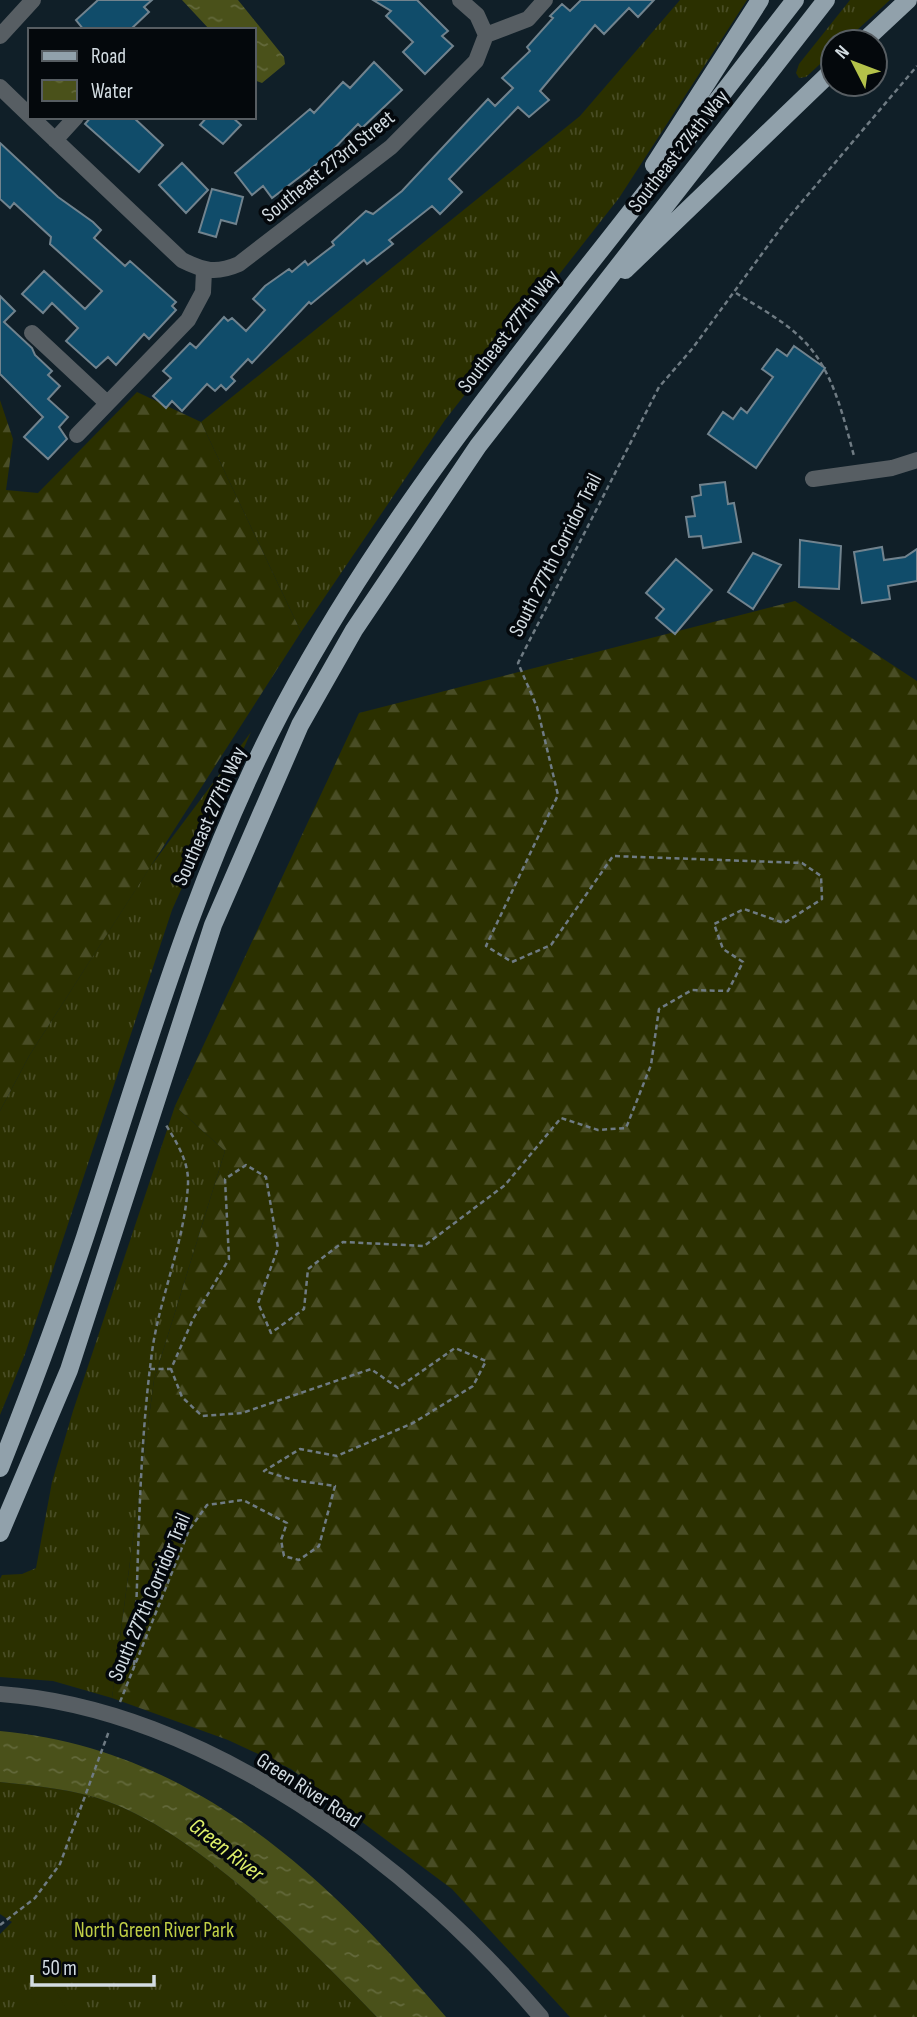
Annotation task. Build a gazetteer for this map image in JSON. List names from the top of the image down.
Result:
{
  "streets": {
    "main road": ["Southeast 274th Way", "Southeast 277th Way"],
    "street": ["Southeast 273rd Street", "Green River Road"],
    "path": ["South 277th Corridor Trail"]
  },
  "crossings": [
    ["Southeast 274th Way", "Southeast 277th Way"],
    ["South 277th Corridor Trail", "Green River Road"]
  ],
  "water": ["Green River"],
  "parks": ["North Green River Park"],
  "legend": ["Road", "Water"],
  "scale_bar": "50 m",
  "north": "top left"
}
